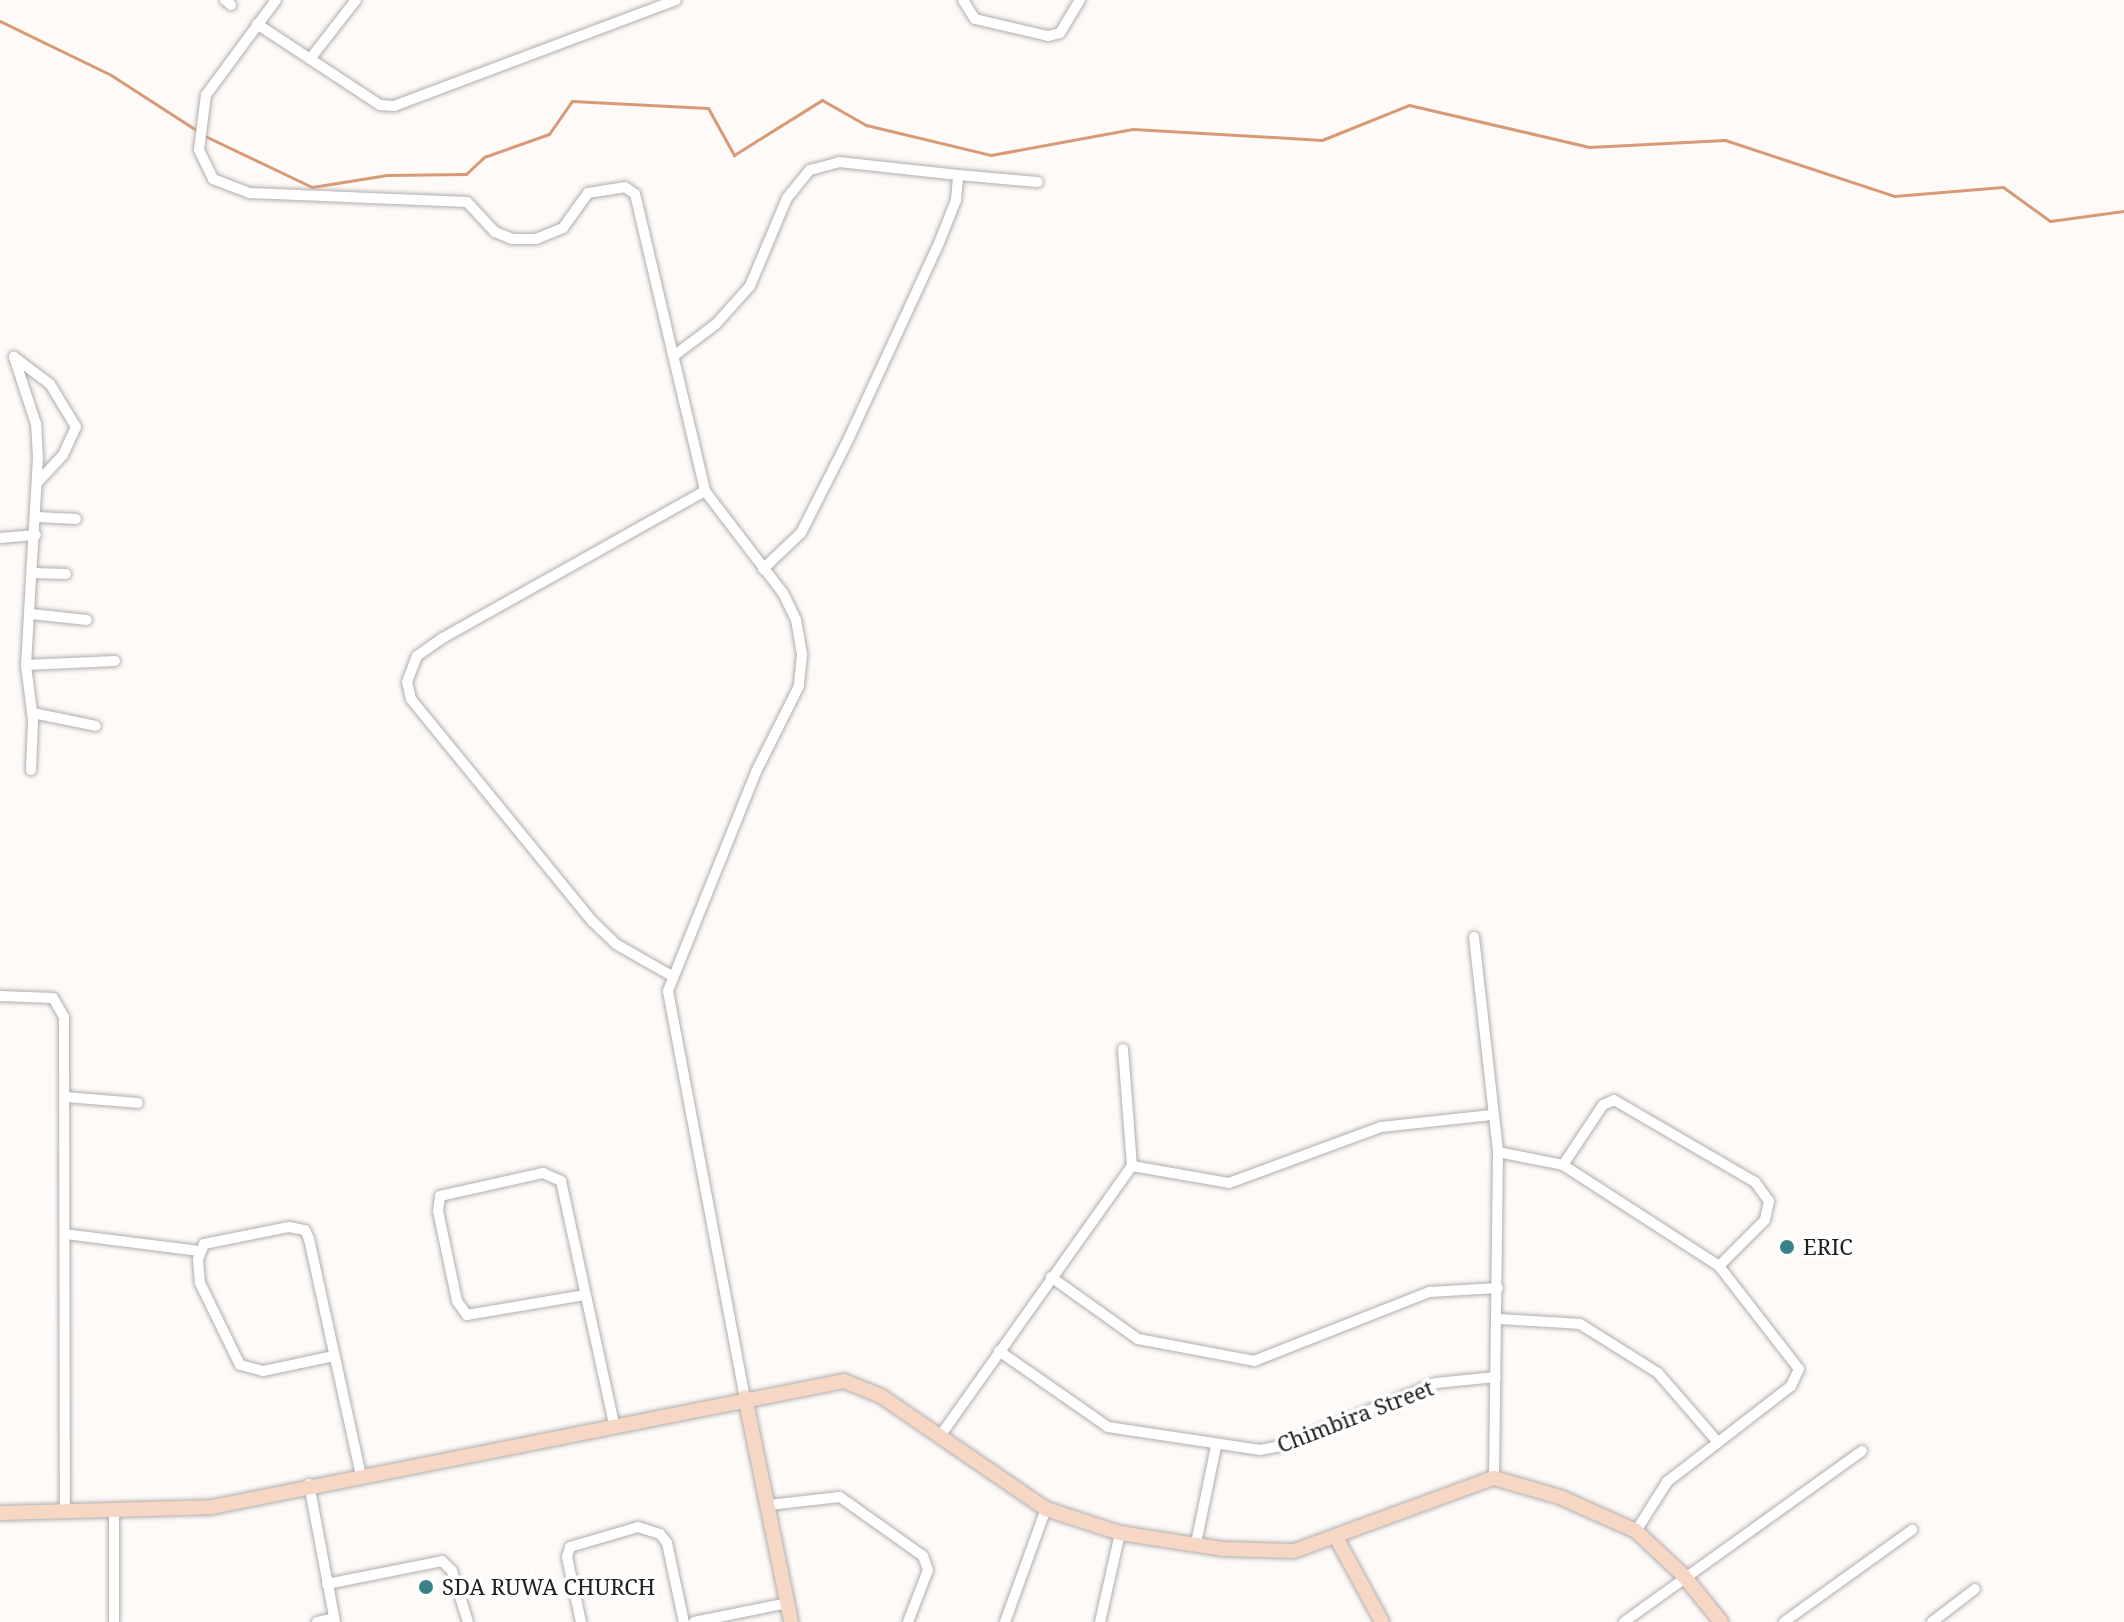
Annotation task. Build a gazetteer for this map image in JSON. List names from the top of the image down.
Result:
{
  "streets": {
    "street": ["Chimbira Street"]
  },
  "places": ["ERIC", "SDA RUWA CHURCH"]
}
